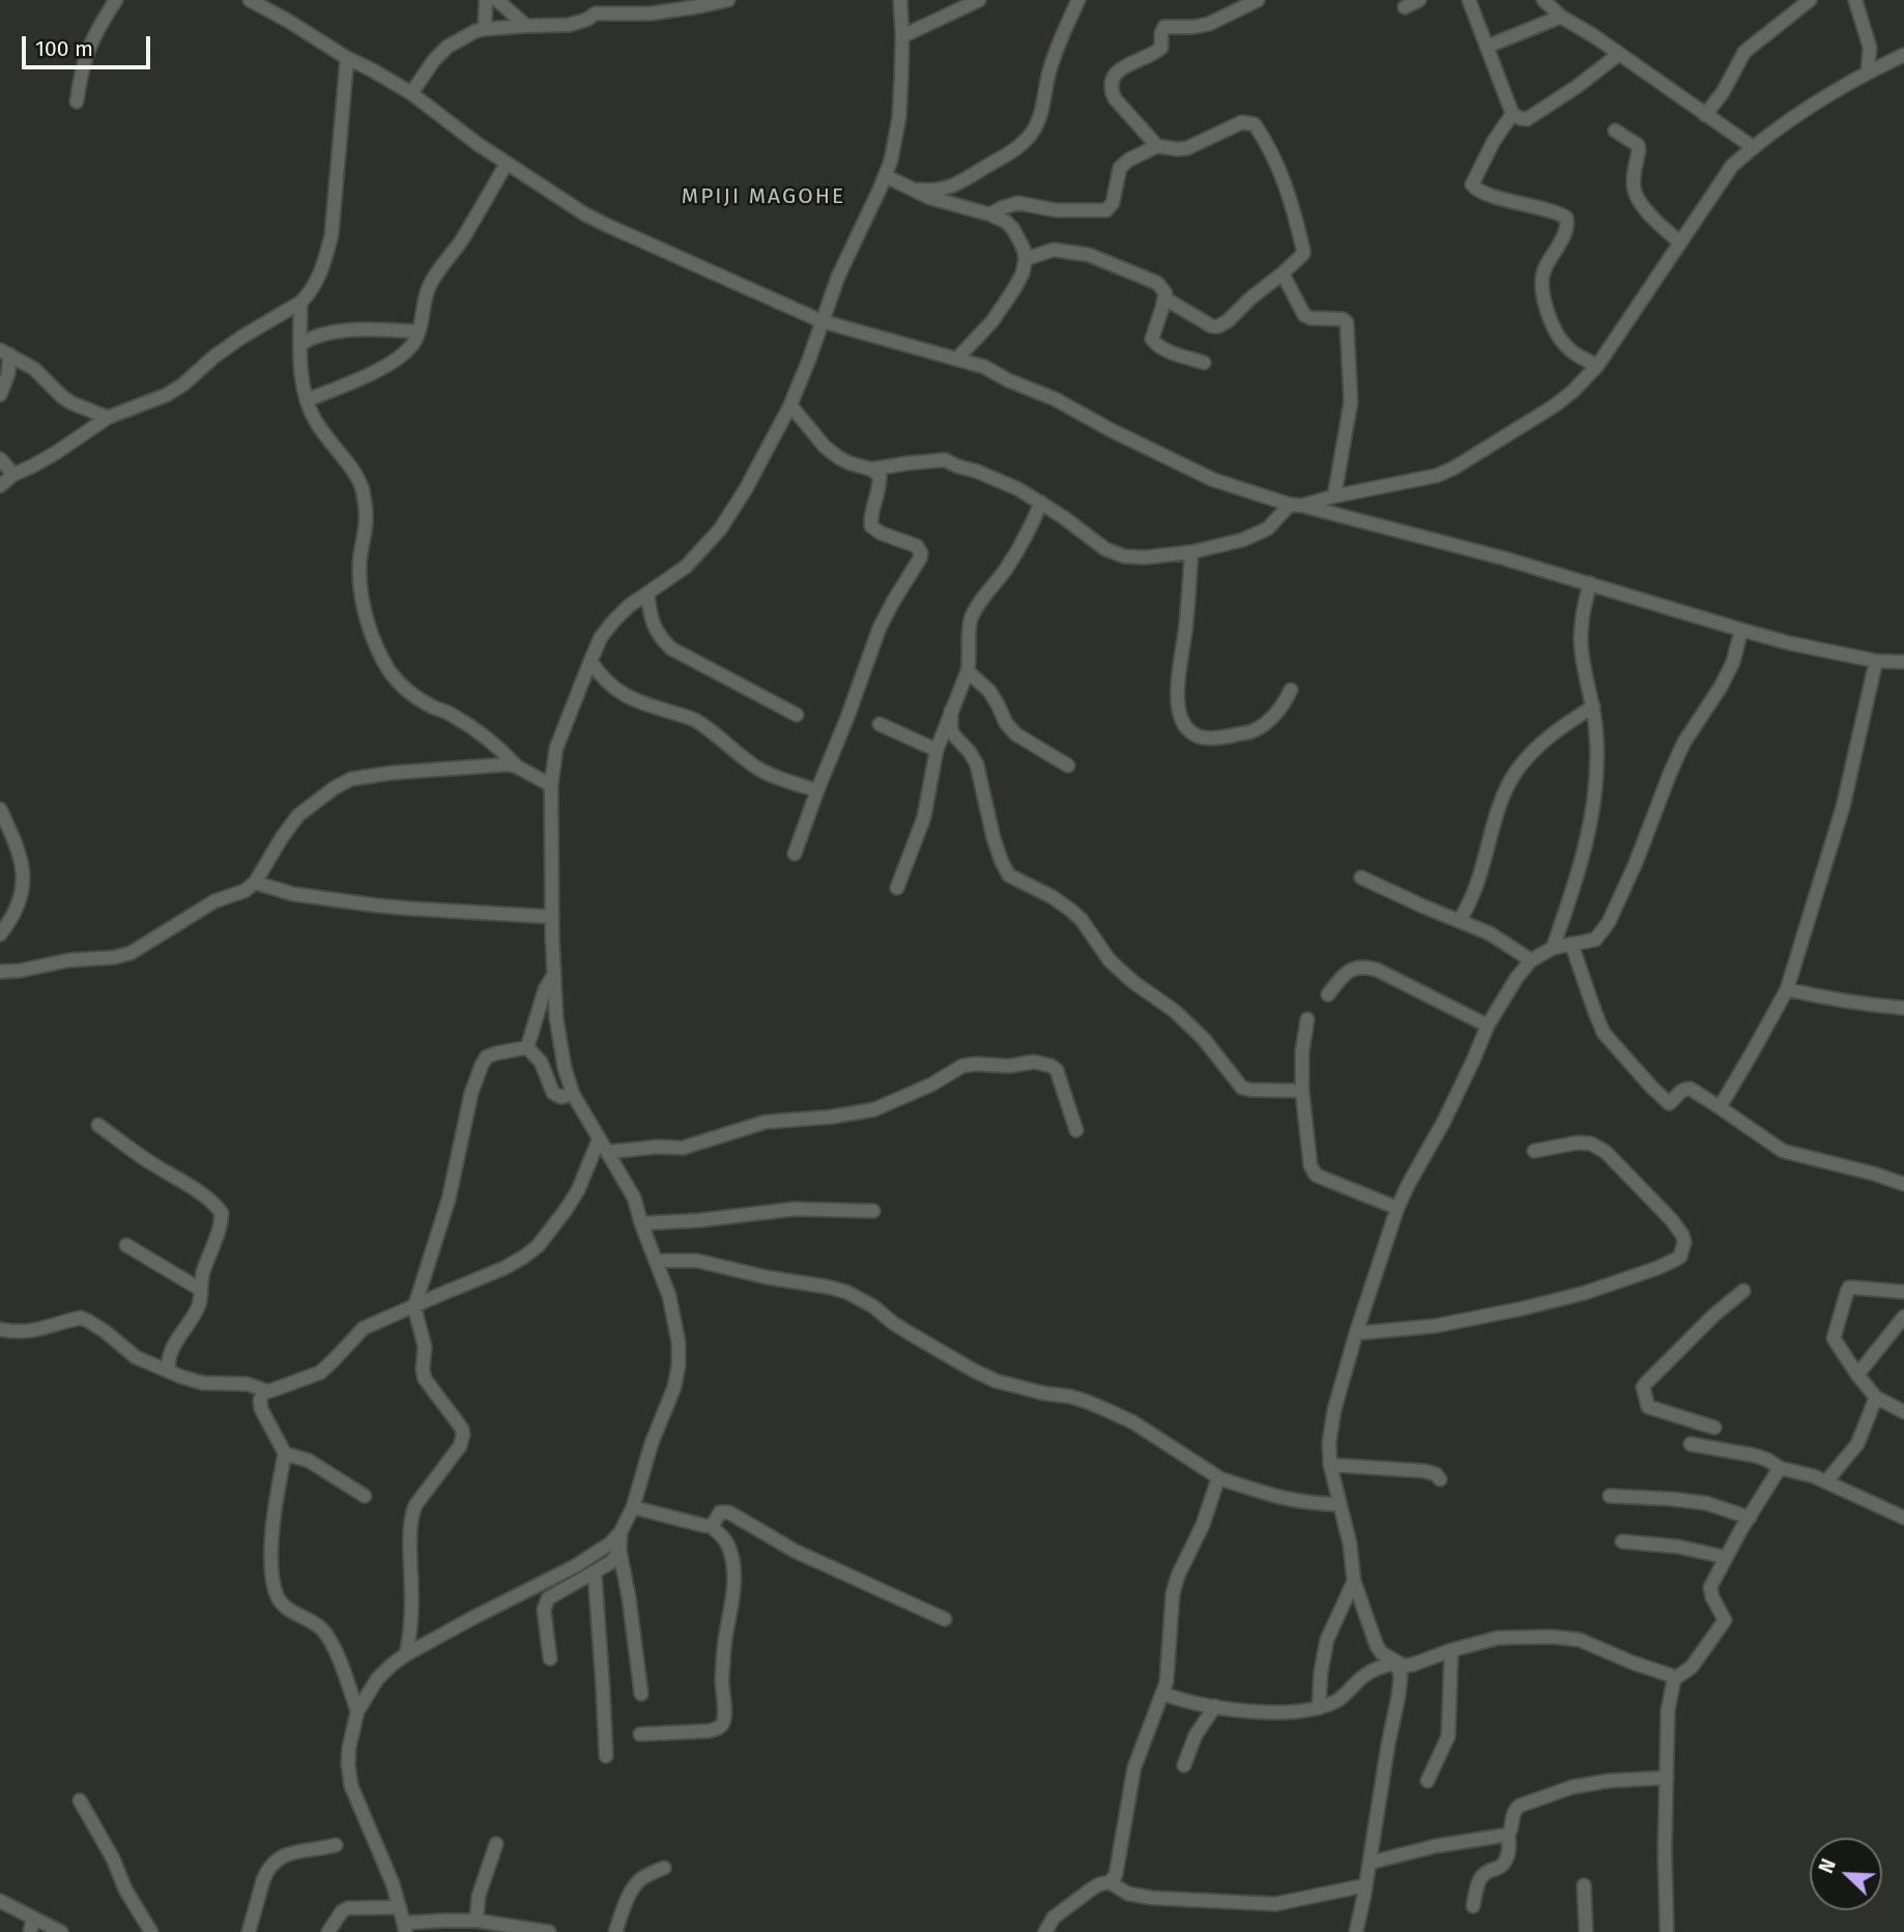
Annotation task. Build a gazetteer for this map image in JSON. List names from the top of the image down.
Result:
{
  "districts": ["MPIJI MAGOHE"],
  "scale_bar": "100 m",
  "north": "top left"
}
